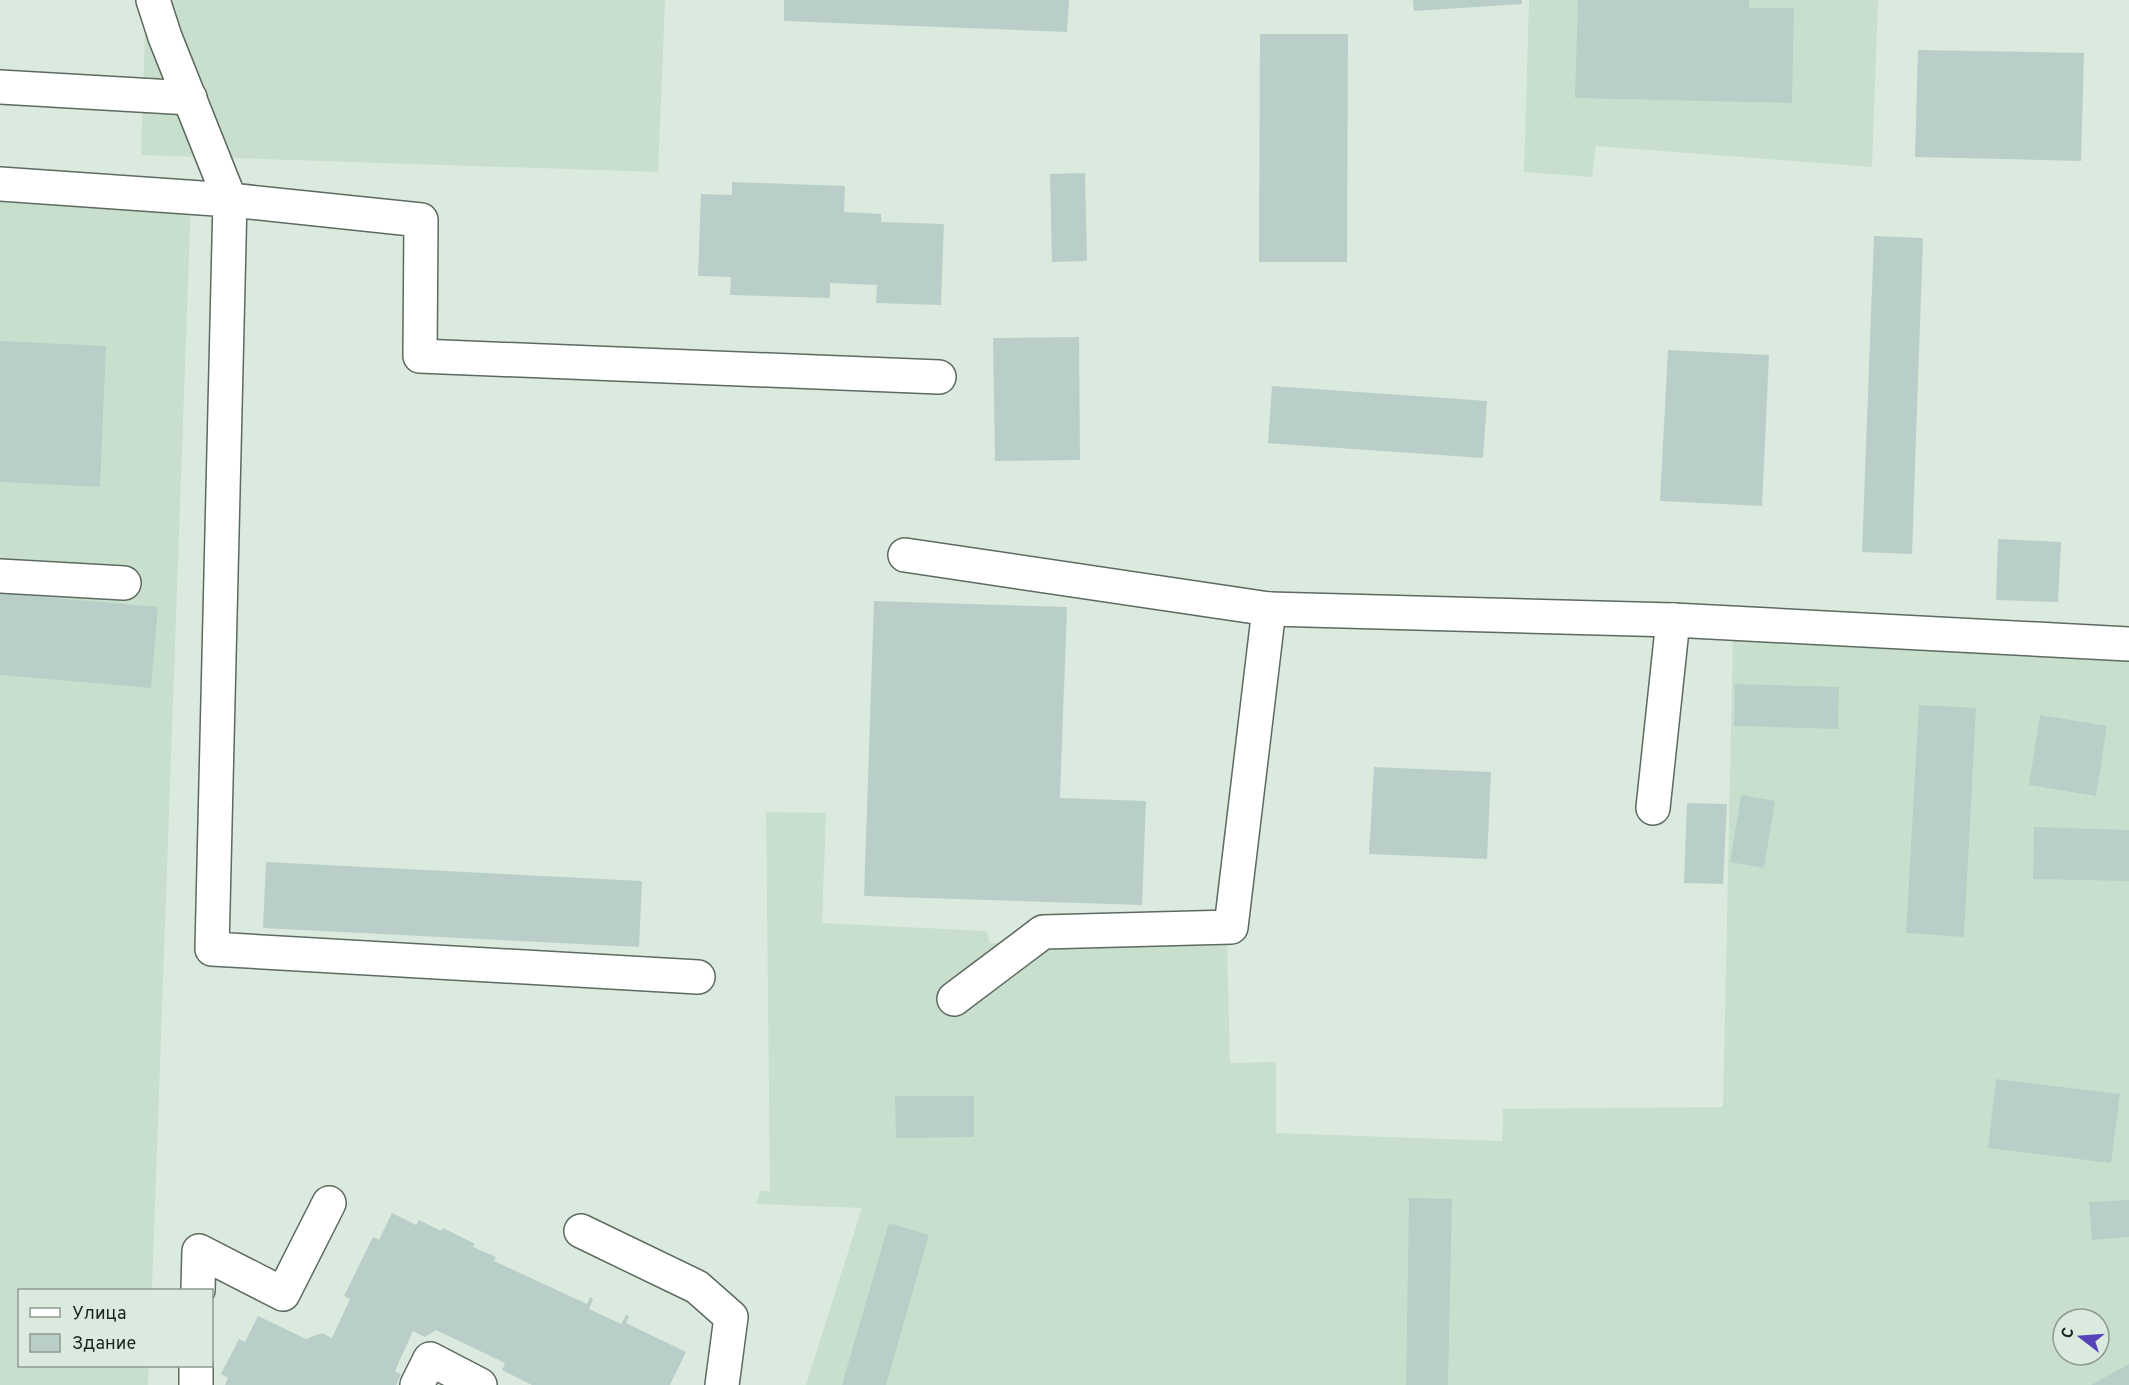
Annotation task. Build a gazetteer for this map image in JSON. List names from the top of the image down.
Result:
{
  "legend": ["Улица", "Здание"],
  "north": "left"
}
